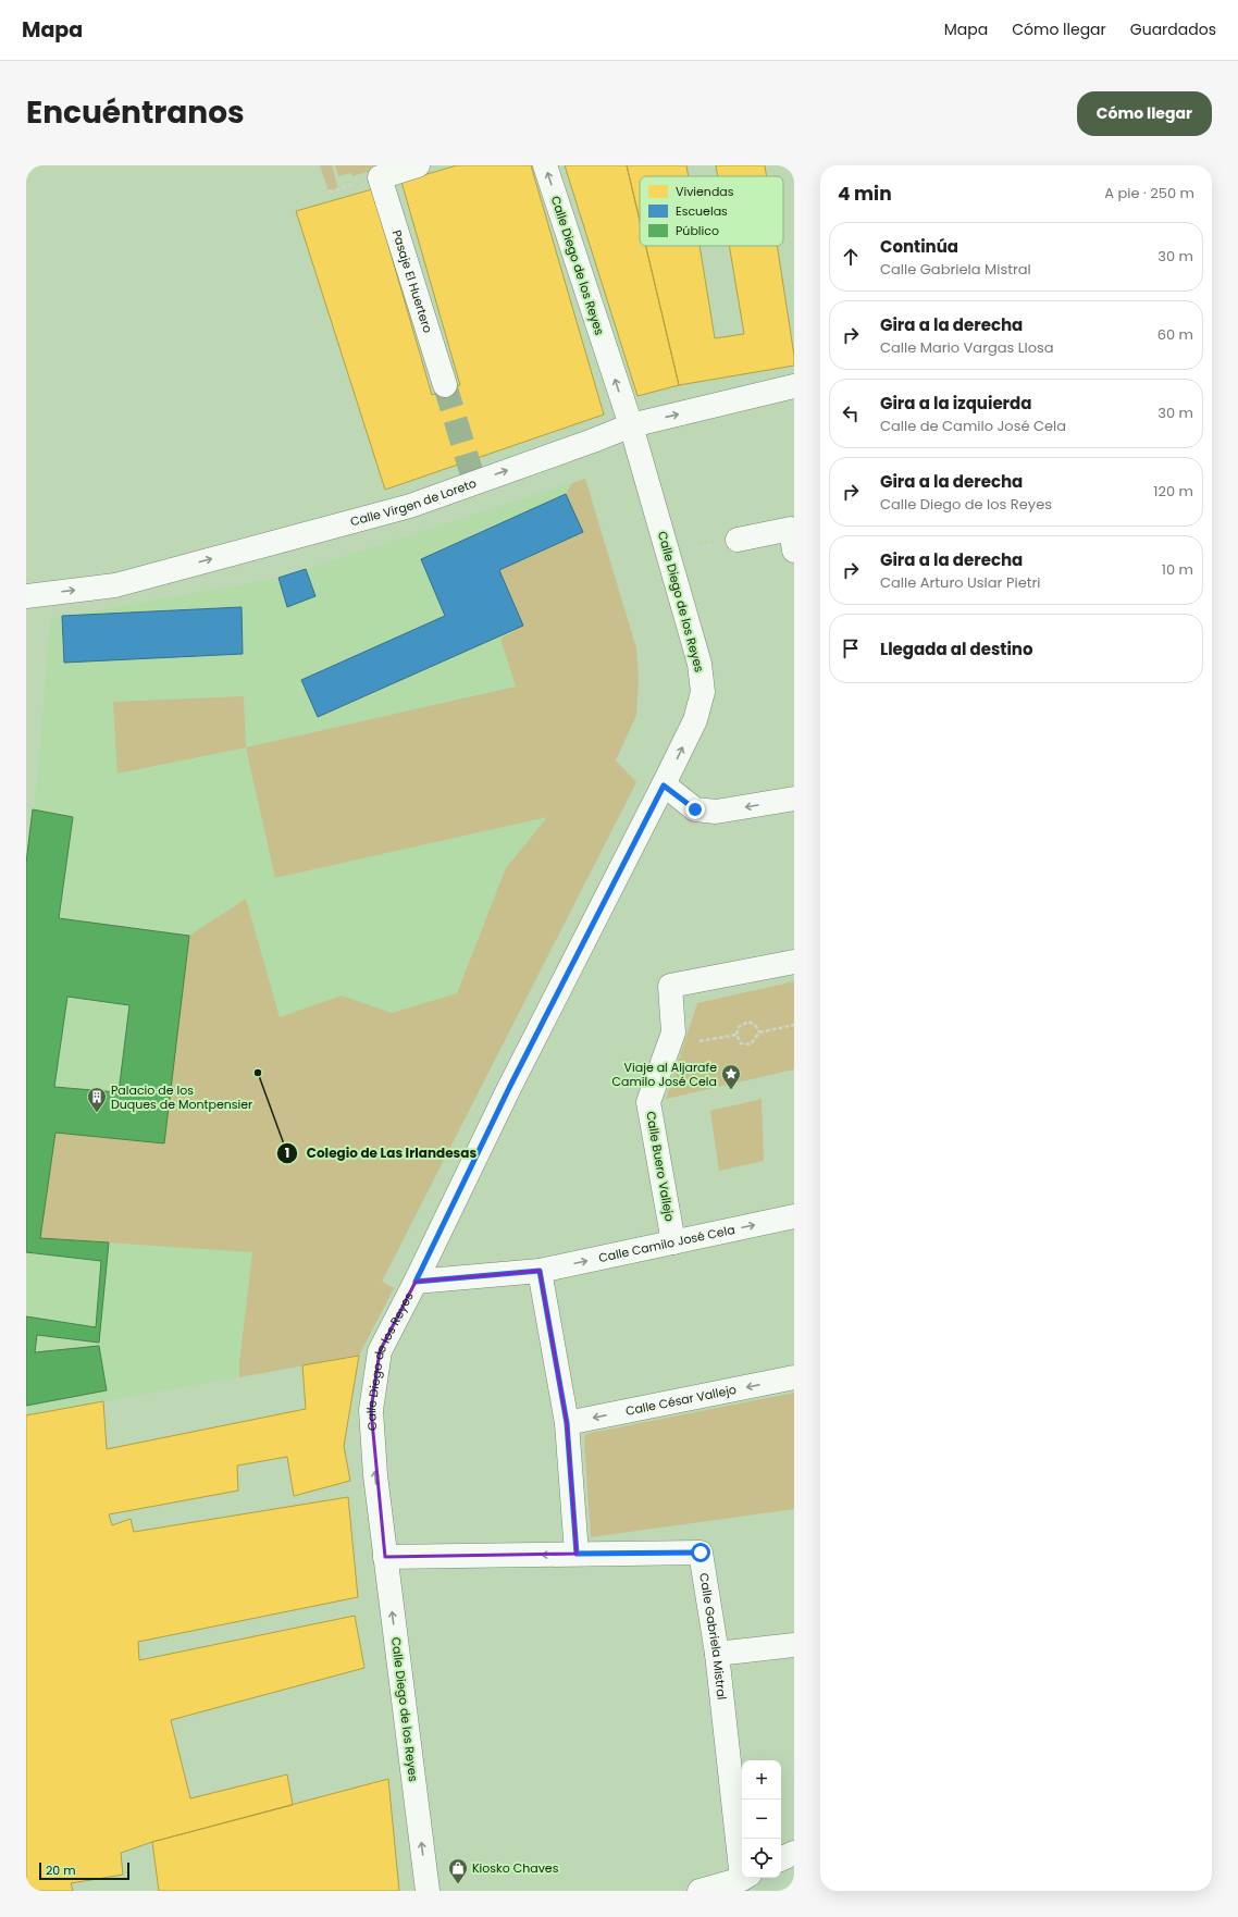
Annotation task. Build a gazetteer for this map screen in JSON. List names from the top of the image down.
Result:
{
  "streets": {
    "street": [
      "Calle Diego de los Reyes",
      "Pasaje El Huertero",
      "Calle Virgen de Loreto",
      "Calle Buero Vallejo",
      "Calle Camilo José Cela",
      "Calle César Vallejo",
      "Calle Gabriela Mistral"
    ]
  },
  "crossings": [
    ["Calle Diego de los Reyes", "Calle Virgen de Loreto"],
    ["Calle Diego de los Reyes", "Calle Camilo José Cela"],
    ["Calle Diego de los Reyes", "Calle Gabriela Mistral"],
    ["Calle Buero Vallejo", "Calle Camilo José Cela"]
  ],
  "one_way": [
    "Calle Diego de los Reyes",
    "Calle Virgen de Loreto",
    "Calle Camilo José Cela",
    "Calle César Vallejo"
  ],
  "places": {
    "other": ["Colegio de Las Irlandesas"],
    "place": ["Viaje al Aljarafe Camilo José Cela"],
    "building": ["Palacio de los Duques de Montpensier"],
    "shop": ["Kiosko Chaves"]
  },
  "legend": ["Viviendas", "Escuelas", "Público"],
  "scale_bar": "20 m",
  "page": {
    "header": "Mapa",
    "nav": ["Mapa", "Cómo llegar", "Guardados"],
    "title": "Encuéntranos",
    "buttons": "Cómo llegar",
    "heading": ["4 min", "A pie · 250 m"],
    "list": [
      ["Continúa", "Calle Gabriela Mistral", "30 m"],
      ["Gira a la derecha", "Calle Mario Vargas Llosa", "60 m"],
      ["Gira a la izquierda", "Calle de Camilo José Cela", "30 m"],
      ["Gira a la derecha", "Calle Diego de los Reyes", "120 m"],
      ["Gira a la derecha", "Calle Arturo Uslar Pietri", "10 m"],
      "Llegada al destino"
    ],
    "map_buttons": ["+", "−"],
    "scale": "20 m"
  }
}
